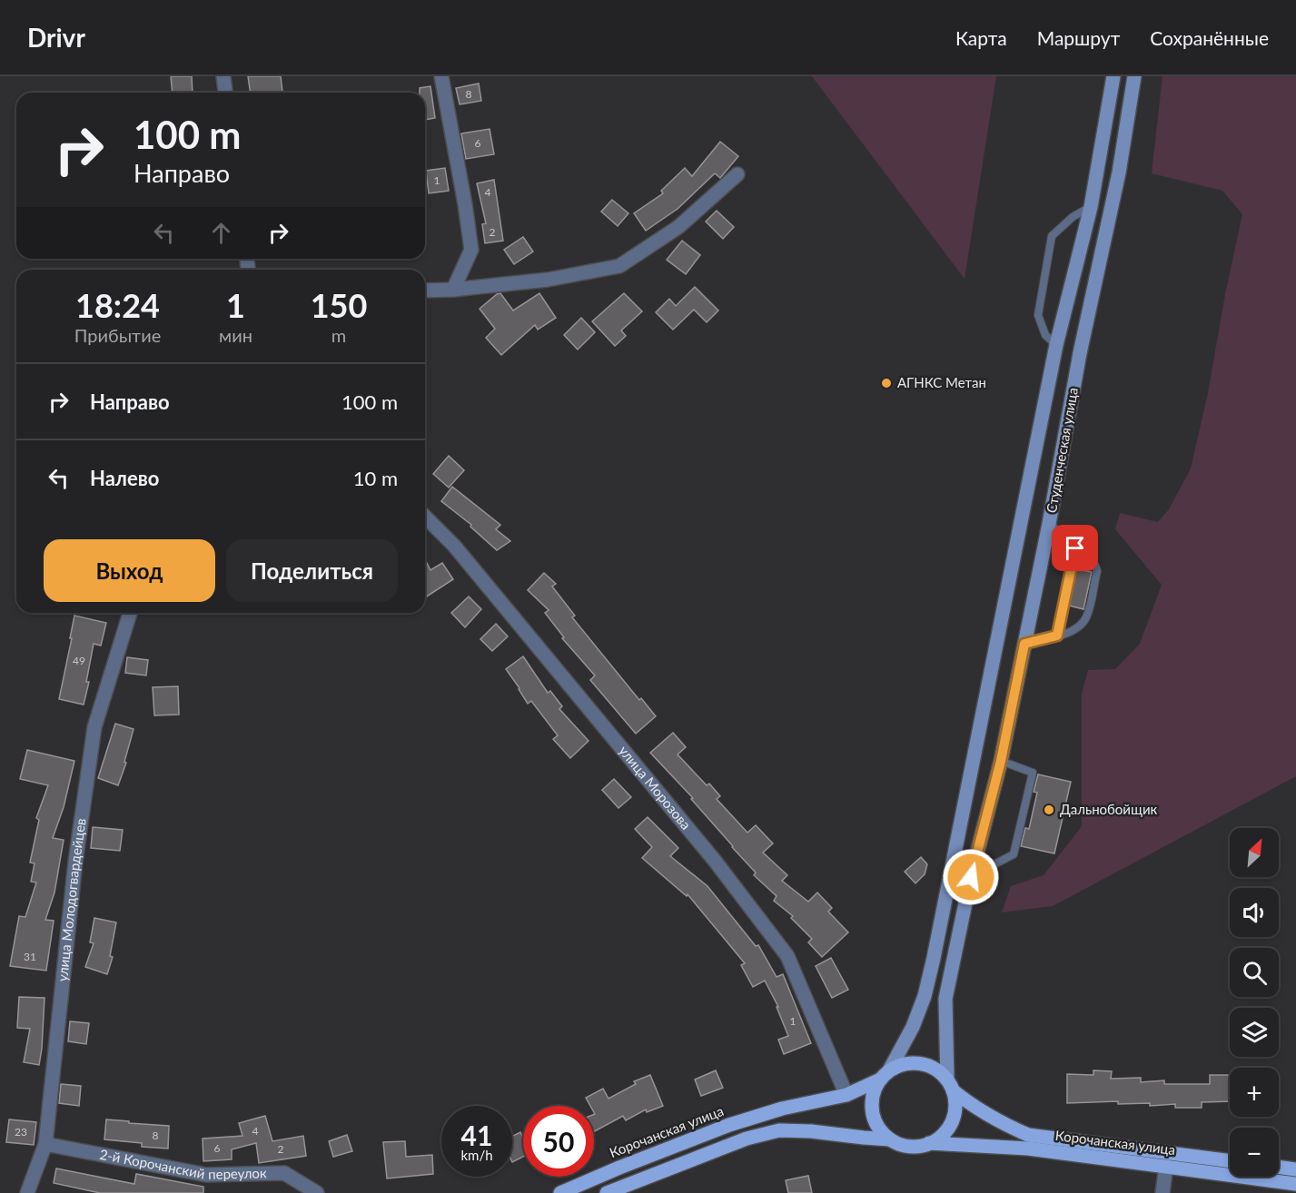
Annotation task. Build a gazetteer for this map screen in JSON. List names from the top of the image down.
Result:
{
  "streets": {
    "main road": ["Студенческая улица", "Корочанская улица"],
    "street": ["улица Морозова", "улица Молодогвардейцев", "2-й Корочанский переулок"]
  },
  "crossings": [
    ["Студенческая улица", "Корочанская улица"],
    ["улица Морозова", "Корочанская улица"],
    ["улица Молодогвардейцев", "2-й Корочанский переулок"]
  ],
  "places": ["АГНКС Метан", "Дальнобойщик"],
  "house_numbers": [
    "8",
    "6",
    "1",
    "4",
    "2",
    "49",
    "31",
    "1",
    "4",
    "23",
    "8",
    "6",
    "2"
  ],
  "north": "top right",
  "page": {
    "header": "Drivr",
    "nav": ["Карта", "Маршрут", "Сохранённые"],
    "turn": ["100 m", "Направо"],
    "eta": [
      "18:24",
      "Прибытие",
      "1",
      "мин",
      "150",
      "m"
    ],
    "list": [
      {
        "name": "Направо",
        "value": "100 m"
      },
      {
        "name": "Налево",
        "value": "10 m"
      }
    ],
    "buttons": ["Выход", "Поделиться"],
    "map_buttons": ["+", "−"],
    "speed": "41 km/h",
    "limit": "50"
  }
}
